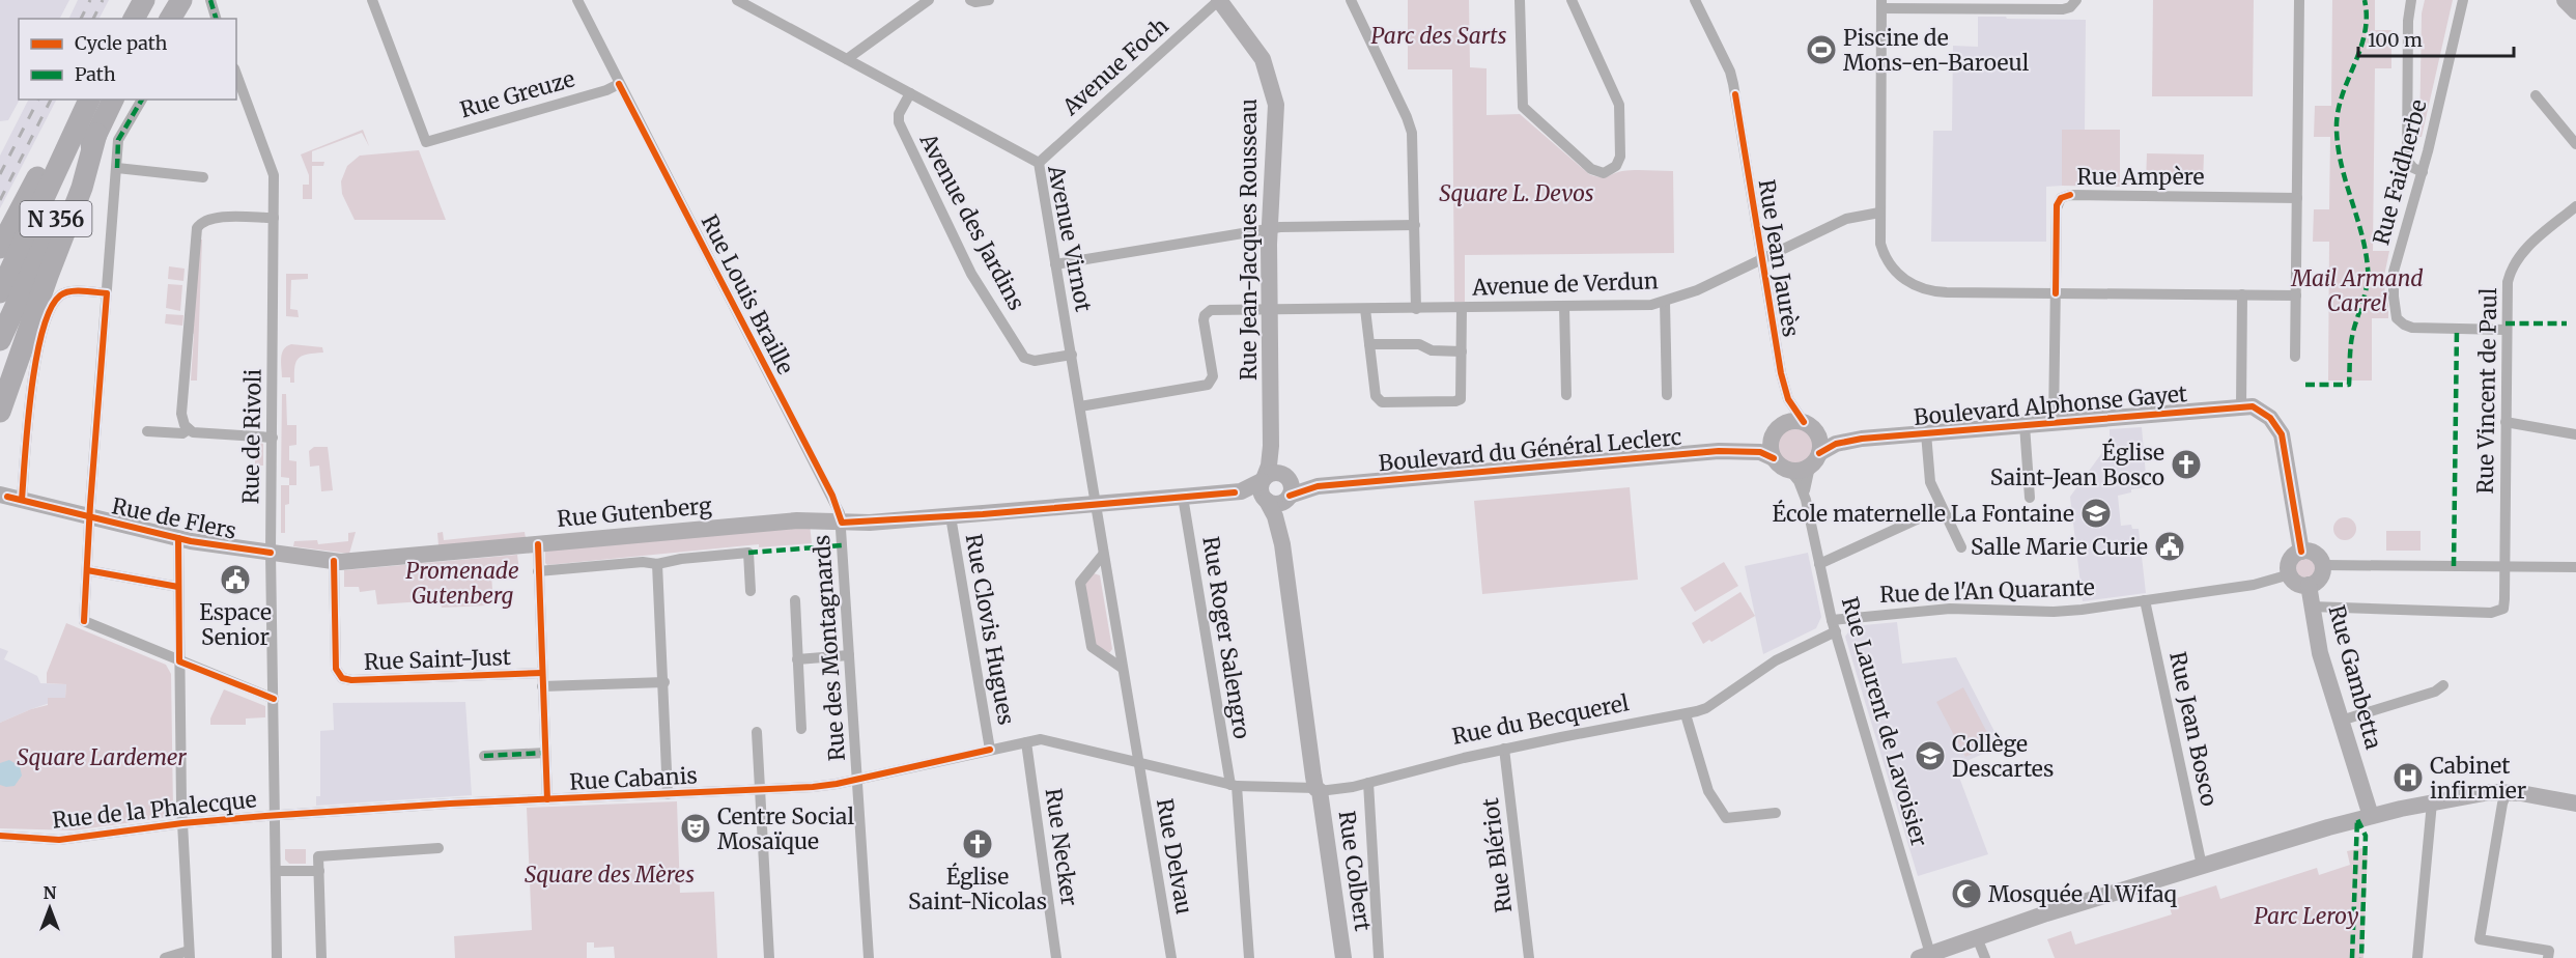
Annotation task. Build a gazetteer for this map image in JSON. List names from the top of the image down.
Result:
{
  "streets": {
    "highway": ["N 356"],
    "street": [
      "Avenue Foch",
      "Rue Greuze",
      "Rue Faidherbe",
      "Rue Ampère",
      "Avenue des Jardins",
      "Avenue Virnot",
      "Rue Jean-Jacques Rousseau",
      "Rue Jean Jaurès",
      "Avenue de Verdun",
      "Rue Louis Braille",
      "Rue Vincent de Paul",
      "Boulevard Alphonse Gayet",
      "Rue de Rivoli",
      "Boulevard du Général Leclerc",
      "Rue Gutenberg",
      "Rue de Flers",
      "Rue de l'An Quarante",
      "Rue Clovis Hugues",
      "Rue Roger Salengro",
      "Rue des Montagnards",
      "Rue Saint-Just",
      "Rue Gambetta",
      "Rue du Becquerel",
      "Rue Laurent de Lavoisier",
      "Rue Jean Bosco",
      "Rue Cabanis",
      "Rue de la Phalecque",
      "Rue Necker",
      "Rue Blériot",
      "Rue Delvau",
      "Rue Colbert"
    ]
  },
  "crossings": [
    ["Avenue Foch", "Avenue Virnot"],
    ["Avenue Foch", "Rue Jean-Jacques Rousseau"],
    ["Rue Greuze", "Rue Louis Braille"],
    ["Rue Faidherbe", "Rue Vincent de Paul"],
    ["Rue Ampère", "Boulevard Alphonse Gayet"],
    ["Avenue des Jardins", "Avenue Virnot"],
    ["Avenue Virnot", "Avenue de Verdun"],
    ["Avenue Virnot", "Rue Gutenberg"],
    ["Avenue Virnot", "Rue Delvau"],
    ["Rue Jean-Jacques Rousseau", "Avenue de Verdun"],
    ["Rue Jean-Jacques Rousseau", "Boulevard du Général Leclerc"],
    ["Rue Jean-Jacques Rousseau", "Rue du Becquerel"],
    ["Rue Jean-Jacques Rousseau", "Rue Colbert"],
    ["Rue Jean Jaurès", "Avenue de Verdun"],
    ["Rue Jean Jaurès", "Boulevard Alphonse Gayet"],
    ["Rue Jean Jaurès", "Boulevard du Général Leclerc"],
    ["Rue Jean Jaurès", "Rue Laurent de Lavoisier"],
    ["Rue Louis Braille", "Rue Gutenberg"],
    ["Rue Louis Braille", "Rue des Montagnards"],
    ["Rue Vincent de Paul", "Rue Gambetta"],
    ["Boulevard Alphonse Gayet", "Boulevard du Général Leclerc"],
    ["Boulevard Alphonse Gayet", "Rue Laurent de Lavoisier"],
    ["Rue de Rivoli", "Rue Gutenberg"],
    ["Rue de Rivoli", "Rue de Flers"],
    ["Rue de Rivoli", "Rue Cabanis"],
    ["Rue de Rivoli", "Rue de la Phalecque"],
    ["Boulevard du Général Leclerc", "Rue Laurent de Lavoisier"],
    ["Rue Gutenberg", "Rue de Flers"],
    ["Rue Gutenberg", "Rue Clovis Hugues"],
    ["Rue Gutenberg", "Rue des Montagnards"],
    ["Rue Gutenberg", "Rue Saint-Just"],
    ["Rue de l'An Quarante", "Rue Gambetta"],
    ["Rue de l'An Quarante", "Rue du Becquerel"],
    ["Rue de l'An Quarante", "Rue Laurent de Lavoisier"],
    ["Rue de l'An Quarante", "Rue Jean Bosco"],
    ["Rue Clovis Hugues", "Rue Cabanis"],
    ["Rue Roger Salengro", "Rue du Becquerel"],
    ["Rue des Montagnards", "Rue Cabanis"],
    ["Rue du Becquerel", "Rue Laurent de Lavoisier"],
    ["Rue du Becquerel", "Rue Cabanis"],
    ["Rue du Becquerel", "Rue Blériot"],
    ["Rue du Becquerel", "Rue Delvau"],
    ["Rue du Becquerel", "Rue Colbert"],
    ["Rue Cabanis", "Rue de la Phalecque"],
    ["Rue Cabanis", "Rue Necker"]
  ],
  "parks": [
    "Parc des Sarts",
    "Square L. Devos",
    "Mail Armand Carrel",
    "Promenade Gutenberg",
    "Square Lardemer",
    "Square des Mères",
    "Parc Leroy"
  ],
  "places": {
    "sports": ["Piscine de Mons-en-Baroeul"],
    "church": ["Église Saint-Jean Bosco", "Église Saint-Nicolas"],
    "school or university": ["École maternelle La Fontaine", "Collège Descartes"],
    "public building": ["Salle Marie Curie", "Espace Senior"],
    "hospital": ["Cabinet infirmier"],
    "theatre": ["Centre Social Mosaïque"],
    "mosque": ["Mosquée Al Wifaq"]
  },
  "legend": ["Cycle path", "Path"],
  "scale_bar": "100 m",
  "north": "top"
}
